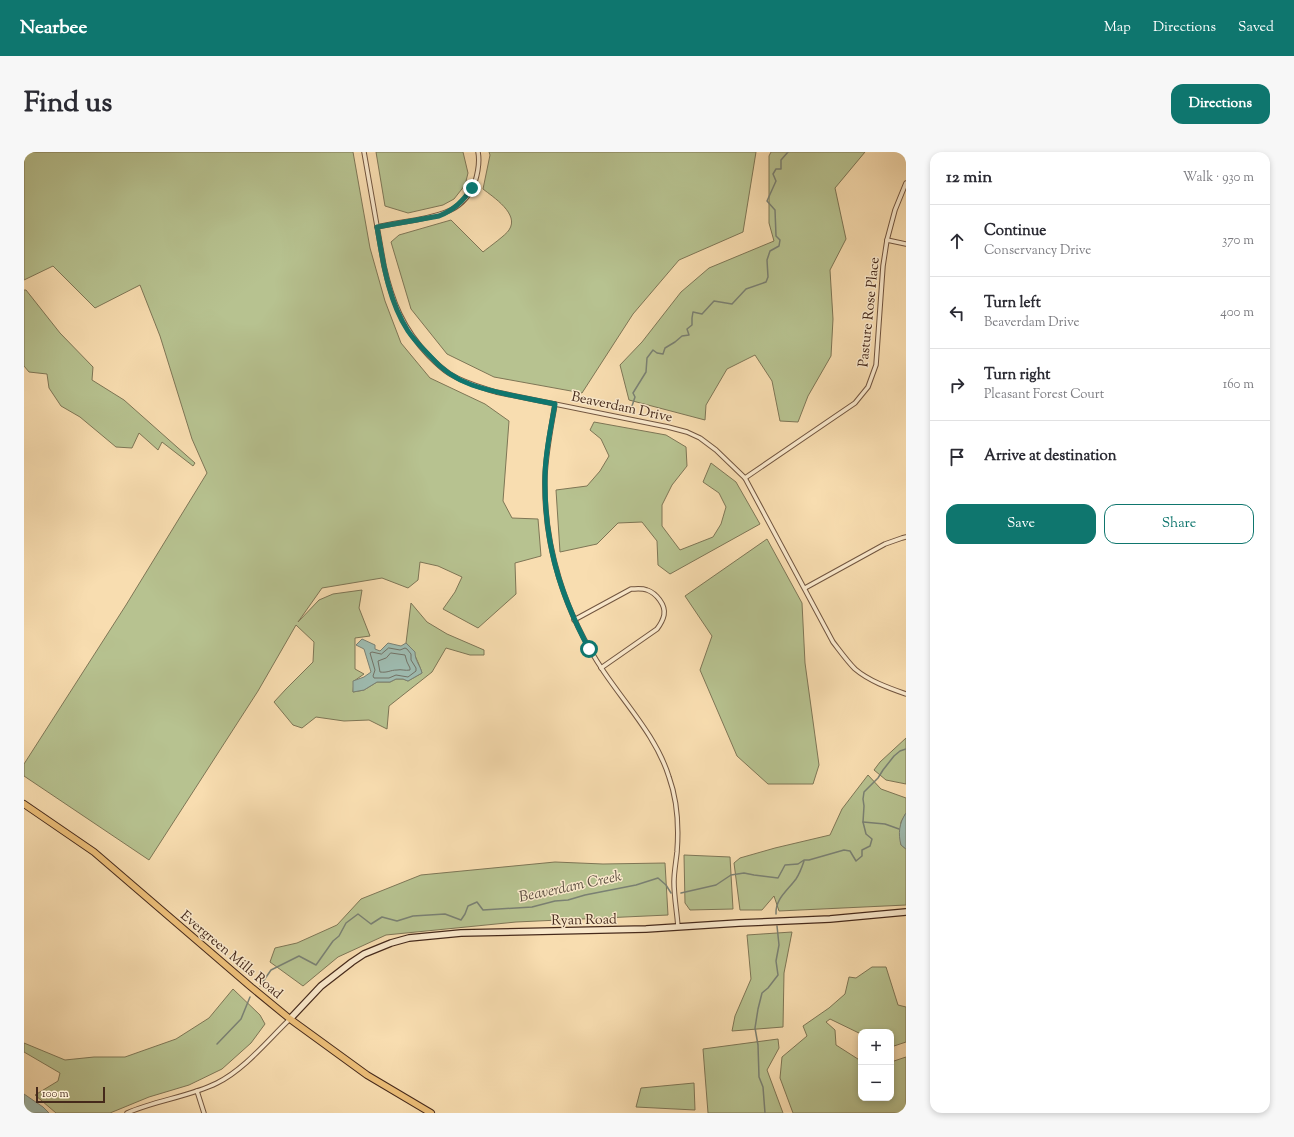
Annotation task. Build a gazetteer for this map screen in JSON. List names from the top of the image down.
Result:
{
  "streets": {
    "main road": ["Ryan Road", "Evergreen Mills Road"],
    "street": ["Pasture Rose Place", "Beaverdam Drive"]
  },
  "crossings": [
    ["Pasture Rose Place", "Beaverdam Drive"],
    ["Ryan Road", "Evergreen Mills Road"]
  ],
  "water": ["Beaverdam Creek"],
  "scale_bar": "100 m",
  "page": {
    "header": "Nearbee",
    "nav": ["Map", "Directions", "Saved"],
    "title": "Find us",
    "buttons": [
      "Directions",
      ["Save", "Share"]
    ],
    "heading": ["12 min", "Walk · 930 m"],
    "list": [
      ["Continue", "Conservancy Drive", "370 m"],
      ["Turn left", "Beaverdam Drive", "400 m"],
      ["Turn right", "Pleasant Forest Court", "160 m"],
      "Arrive at destination"
    ],
    "map_buttons": ["+", "−"],
    "scale": "100 m"
  }
}
